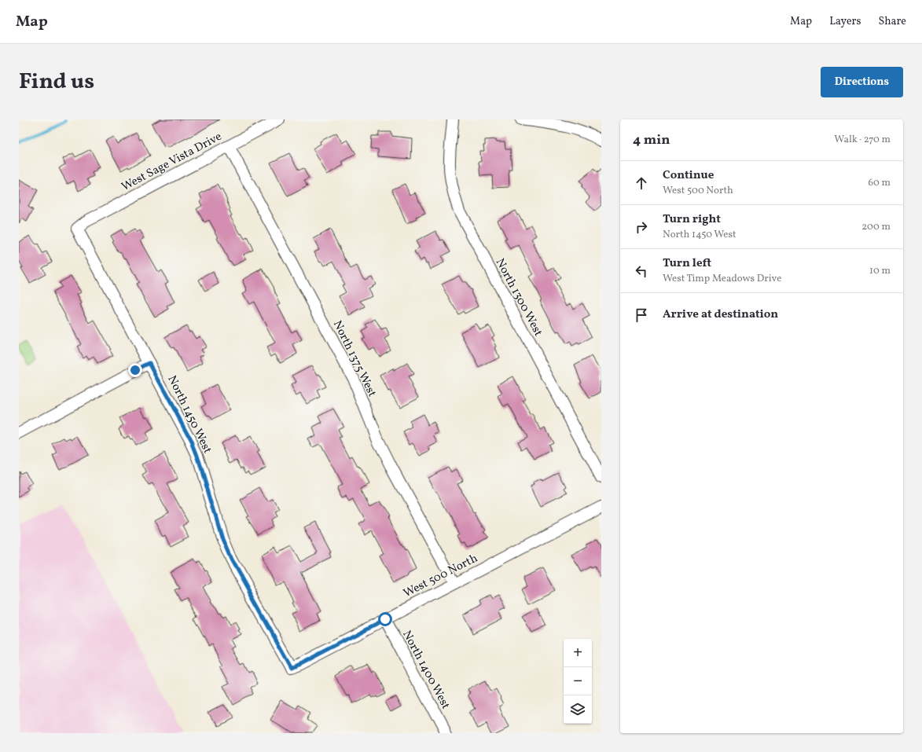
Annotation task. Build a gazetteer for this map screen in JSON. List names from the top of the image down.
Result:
{
  "streets": {
    "street": [
      "West Sage Vista Drive",
      "North 1300 West",
      "North 1375 West",
      "North 1450 West",
      "West 500 North",
      "North 1400 West"
    ]
  },
  "crossings": [
    ["West Sage Vista Drive", "North 1375 West"],
    ["West Sage Vista Drive", "North 1450 West"],
    ["North 1375 West", "West 500 North"],
    ["North 1450 West", "West 500 North"],
    ["West 500 North", "North 1400 West"]
  ],
  "page": {
    "header": "Map",
    "nav": ["Map", "Layers", "Share"],
    "title": "Find us",
    "buttons": "Directions",
    "heading": ["4 min", "Walk · 270 m"],
    "list": [
      ["Continue", "West 500 North", "60 m"],
      ["Turn right", "North 1450 West", "200 m"],
      ["Turn left", "West Timp Meadows Drive", "10 m"],
      "Arrive at destination"
    ],
    "map_buttons": ["+", "−"]
  }
}
